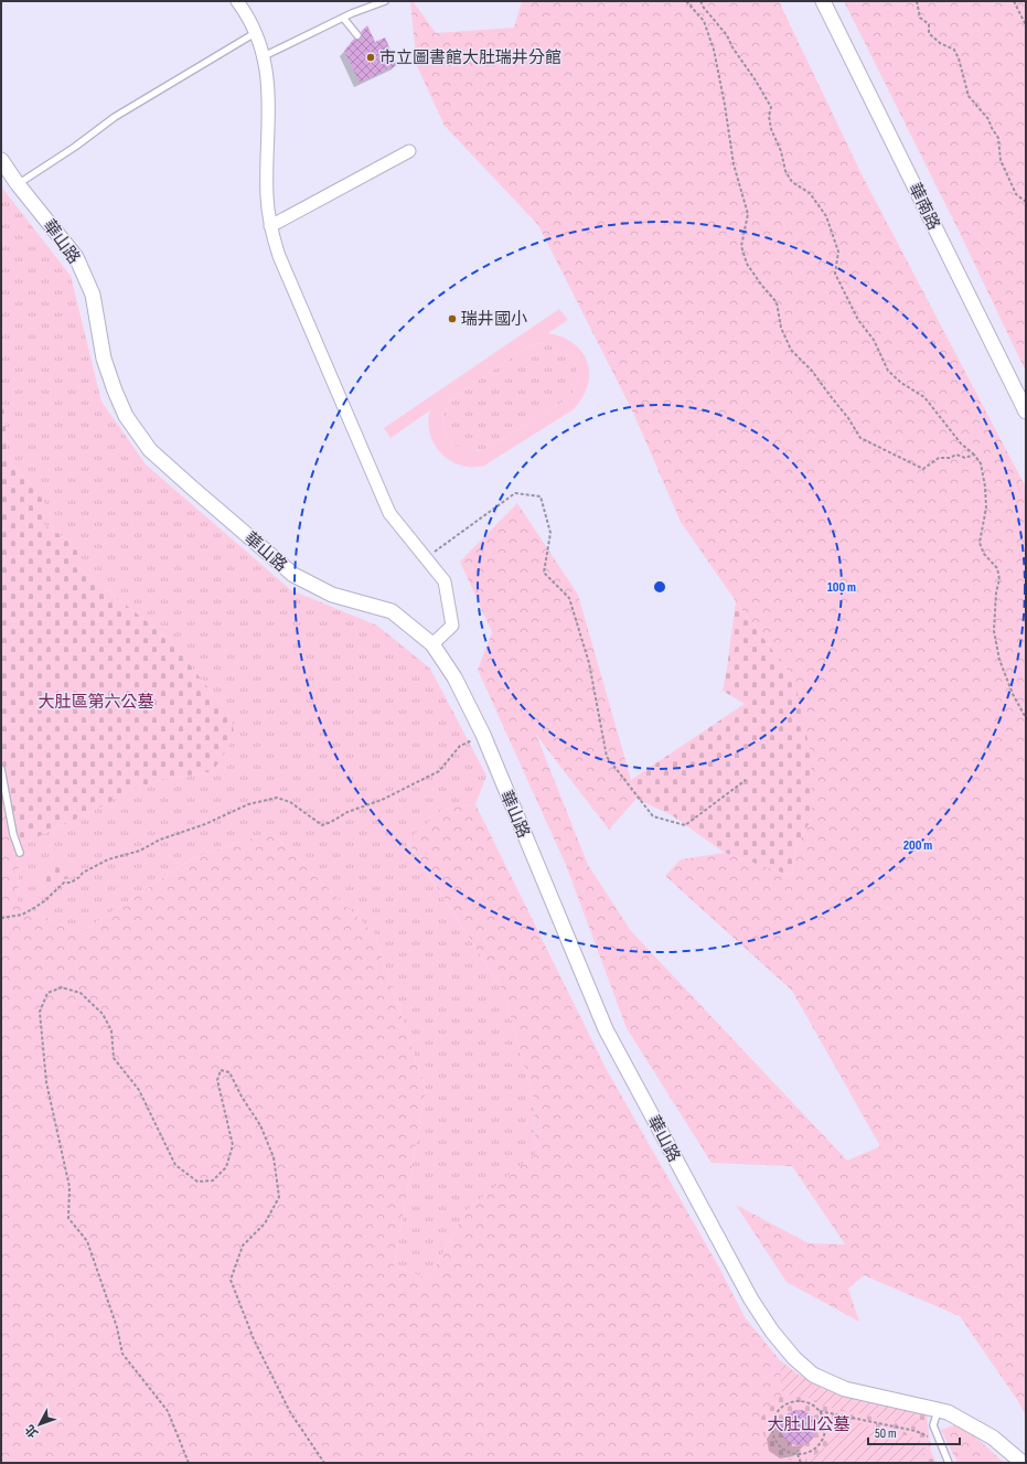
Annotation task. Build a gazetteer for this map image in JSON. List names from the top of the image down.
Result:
{
  "streets": {
    "street": ["華南路", "華山路"]
  },
  "parks": ["大肚區第六公墓", "大肚山公墓"],
  "places": ["市立圖書館大肚瑞井分館", "瑞井國小"],
  "scale_bar": "50 m",
  "north": "bottom left",
  "rings": ["100 m", "200 m"]
}
